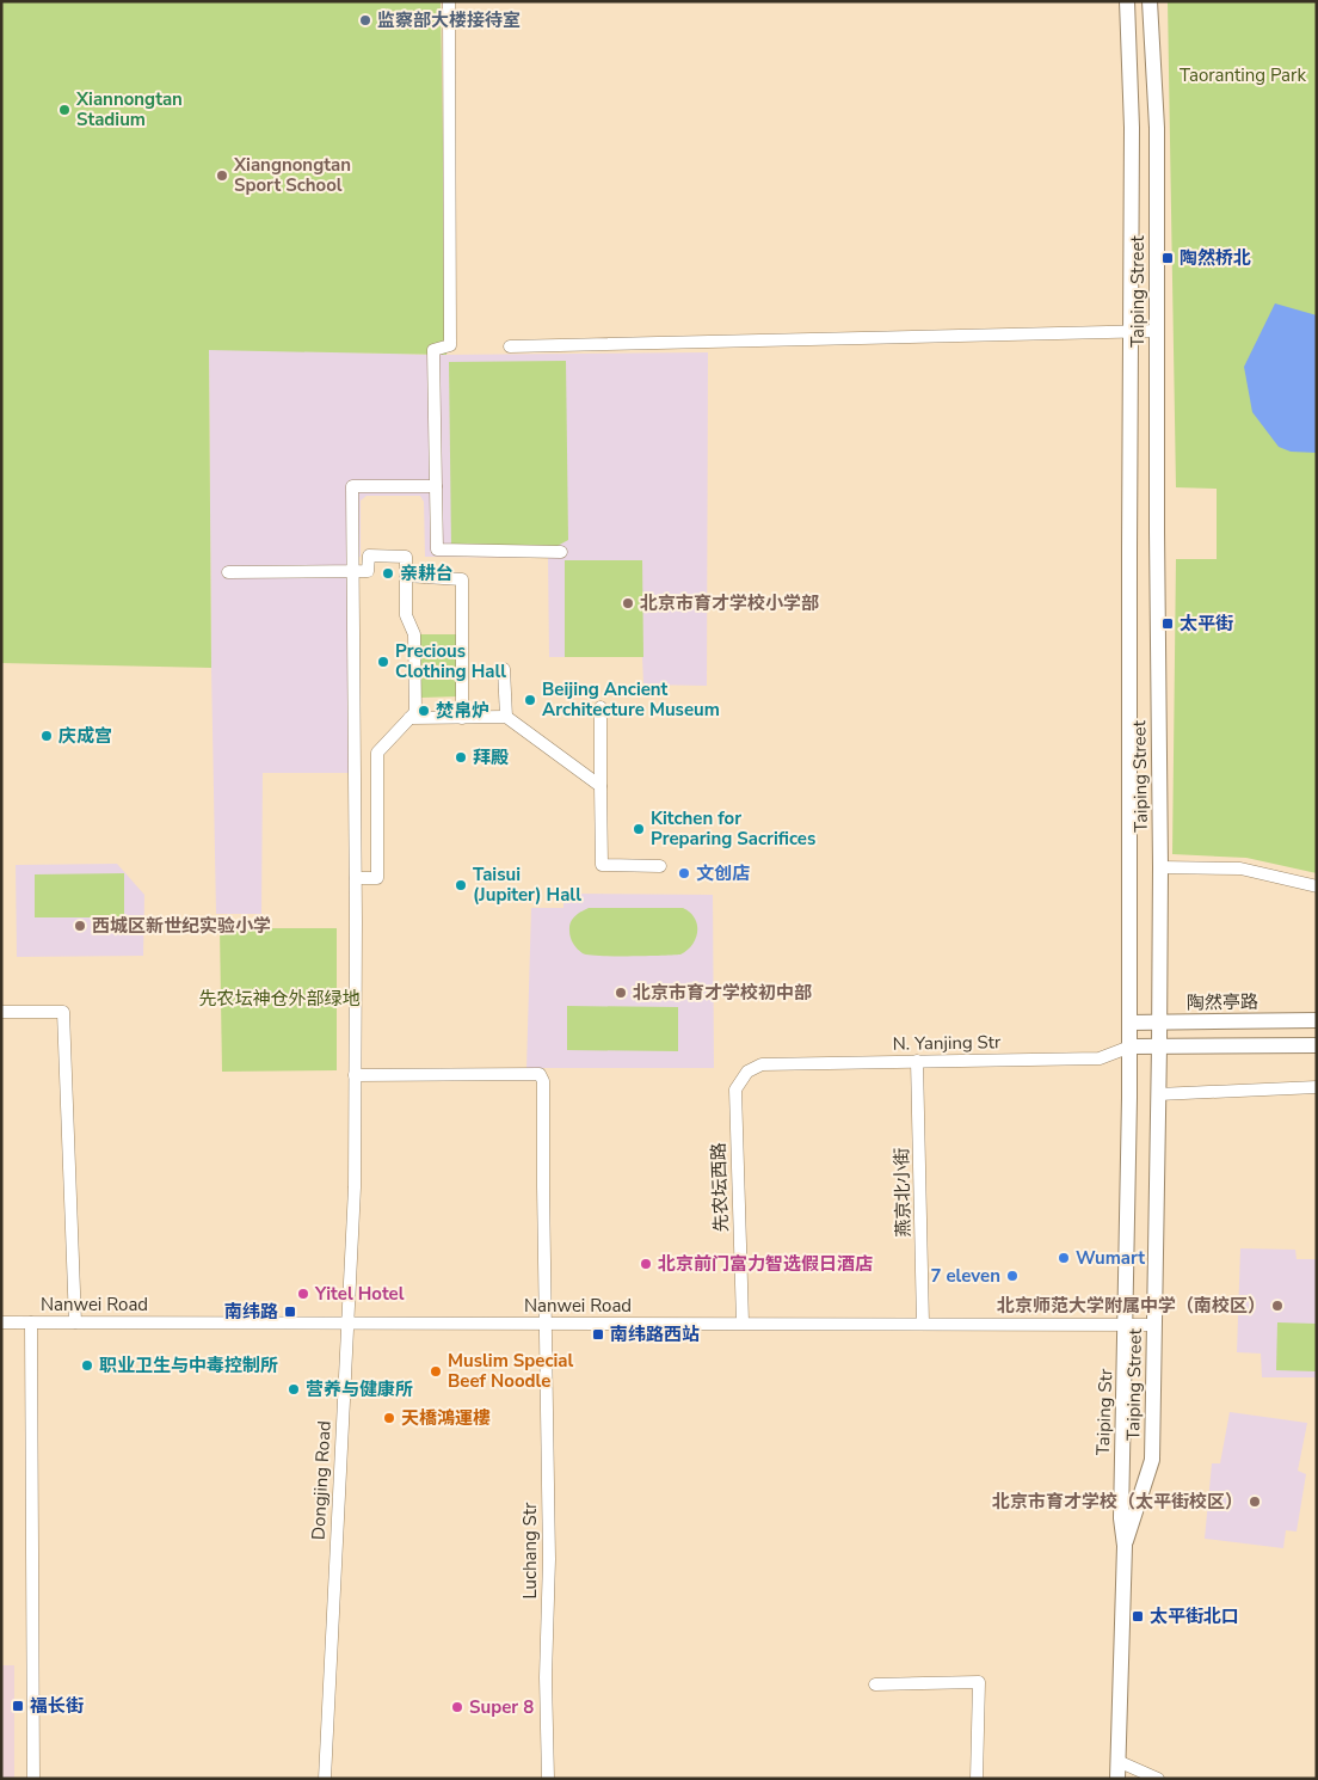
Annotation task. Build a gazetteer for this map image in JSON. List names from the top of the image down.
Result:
{
  "streets": {
    "main road": ["Taiping Street", "陶然亭路", "Taiping Str"],
    "street": [
      "N. Yanjing Str",
      "先农坛西路",
      "燕京北小街",
      "Nanwei Road",
      "Dongjing Road",
      "Luchang Str"
    ]
  },
  "crossings": [
    ["Taiping Street", "陶然亭路"],
    ["Taiping Street", "N. Yanjing Str"],
    ["Taiping Street", "Nanwei Road"],
    ["Taiping Street", "Taiping Str"],
    ["N. Yanjing Str", "先农坛西路"],
    ["N. Yanjing Str", "燕京北小街"],
    ["N. Yanjing Str", "Taiping Str"],
    ["先农坛西路", "Nanwei Road"],
    ["燕京北小街", "Nanwei Road"],
    ["Nanwei Road", "Taiping Str"],
    ["Nanwei Road", "Dongjing Road"],
    ["Nanwei Road", "Luchang Str"],
    ["Dongjing Road", "Luchang Str"]
  ],
  "parks": ["Taoranting Park", "先农坛神仓外部绿地"],
  "places": {
    "other": [
      "监察部大楼接待室",
      "Xiannongtan Stadium",
      "Xiangnongtan Sport School",
      "亲耕台",
      "北京市育才学校小学部",
      "Precious Clothing Hall",
      "Beijing Ancient Architecture Museum",
      "焚帛炉",
      "庆成宫",
      "拜殿",
      "Kitchen for Preparing Sacrifices",
      "文创店",
      "Taisui (Jupiter) Hall",
      "西城区新世纪实验小学",
      "北京市育才学校初中部",
      "Wumart",
      "北京前门富力智选假日酒店",
      "7 eleven",
      "Yitel Hotel",
      "北京师范大学附属中学（南校区）",
      "职业卫生与中毒控制所",
      "Muslim Special Beef Noodle",
      "营养与健康所",
      "天橋鴻運樓",
      "北京市育才学校（太平街校区）",
      "Super 8"
    ],
    "transit": [
      "陶然桥北",
      "太平街",
      "南纬路",
      "南纬路西站",
      "太平街北口",
      "福长街"
    ]
  }
}
